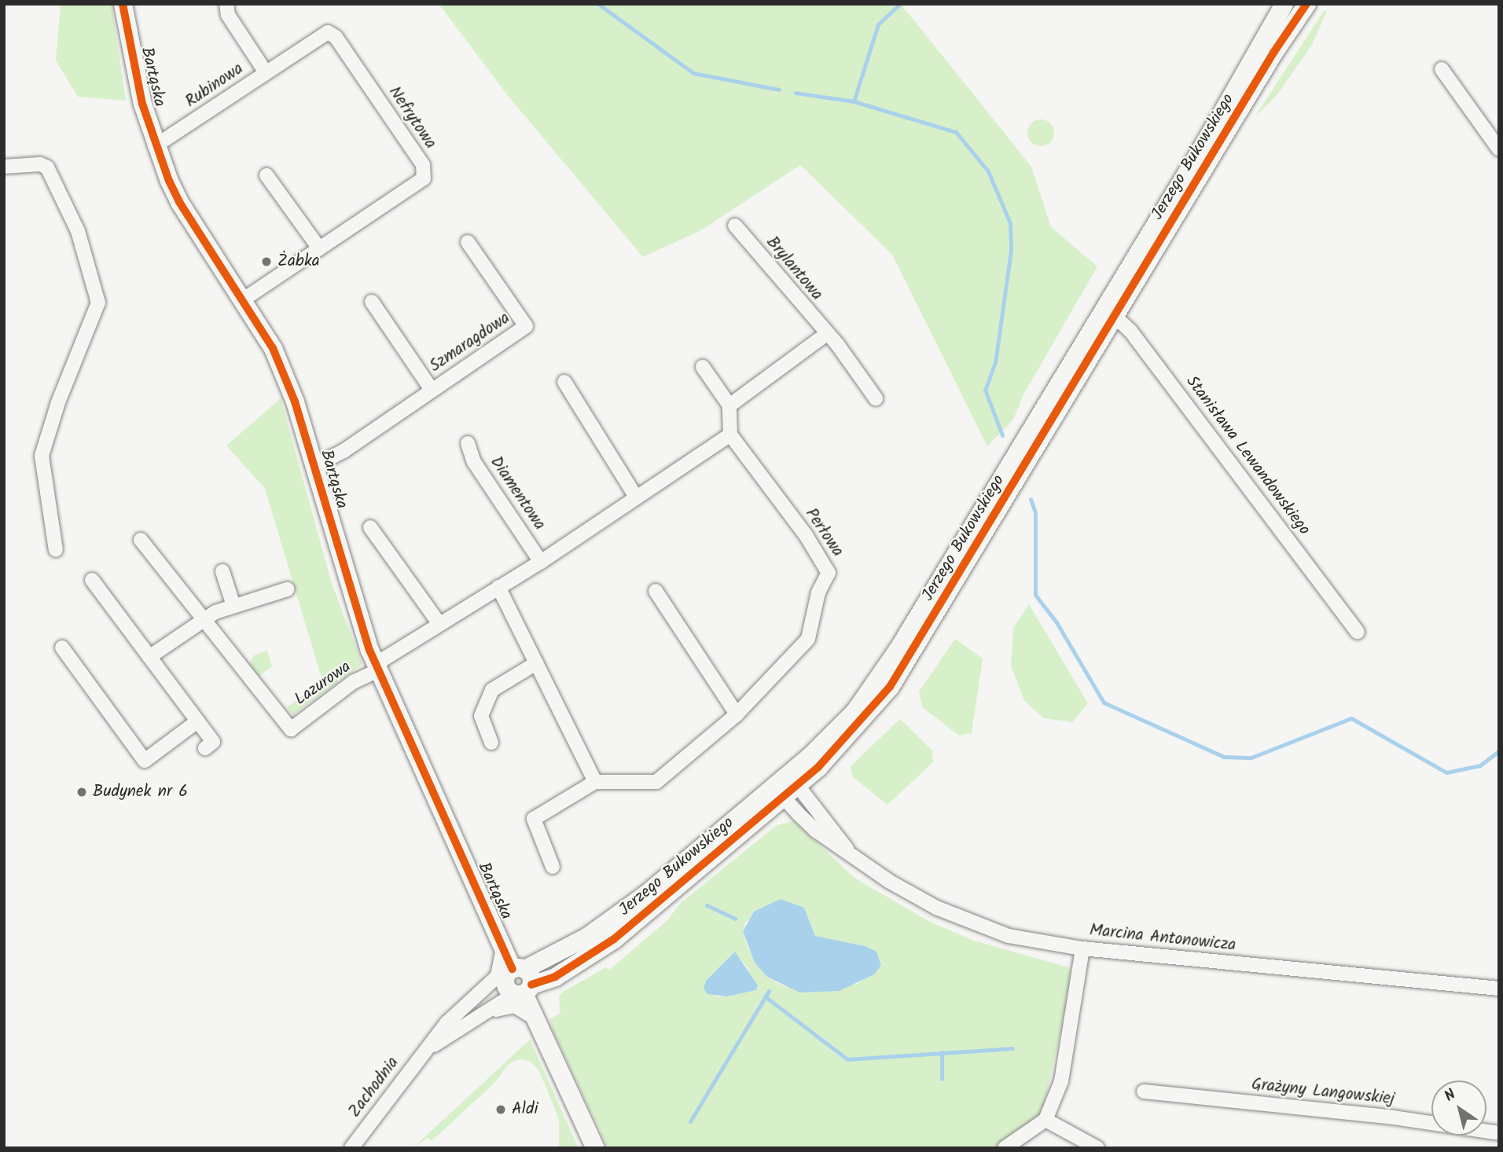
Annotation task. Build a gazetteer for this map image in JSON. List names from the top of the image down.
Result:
{
  "streets": {
    "street": [
      "Bartąska",
      "Rubinowa",
      "Nefrytowa",
      "Jerzego Bukowskiego",
      "Brylantowa",
      "Szmaragdowa",
      "Stanisława Lewandowskiego",
      "Diamentowa",
      "Perłowa",
      "Lazurowa",
      "Marcina Antonowicza",
      "Zachodnia",
      "Grażyny Langowskiej"
    ]
  },
  "crossings": [
    ["Bartąska", "Rubinowa"],
    ["Bartąska", "Nefrytowa"],
    ["Bartąska", "Jerzego Bukowskiego"],
    ["Bartąska", "Szmaragdowa"],
    ["Bartąska", "Lazurowa"],
    ["Rubinowa", "Nefrytowa"],
    ["Jerzego Bukowskiego", "Stanisława Lewandowskiego"],
    ["Jerzego Bukowskiego", "Marcina Antonowicza"]
  ],
  "places": ["Żabka", "Budynek nr 6", "Aldi"],
  "north": "top left"
}
